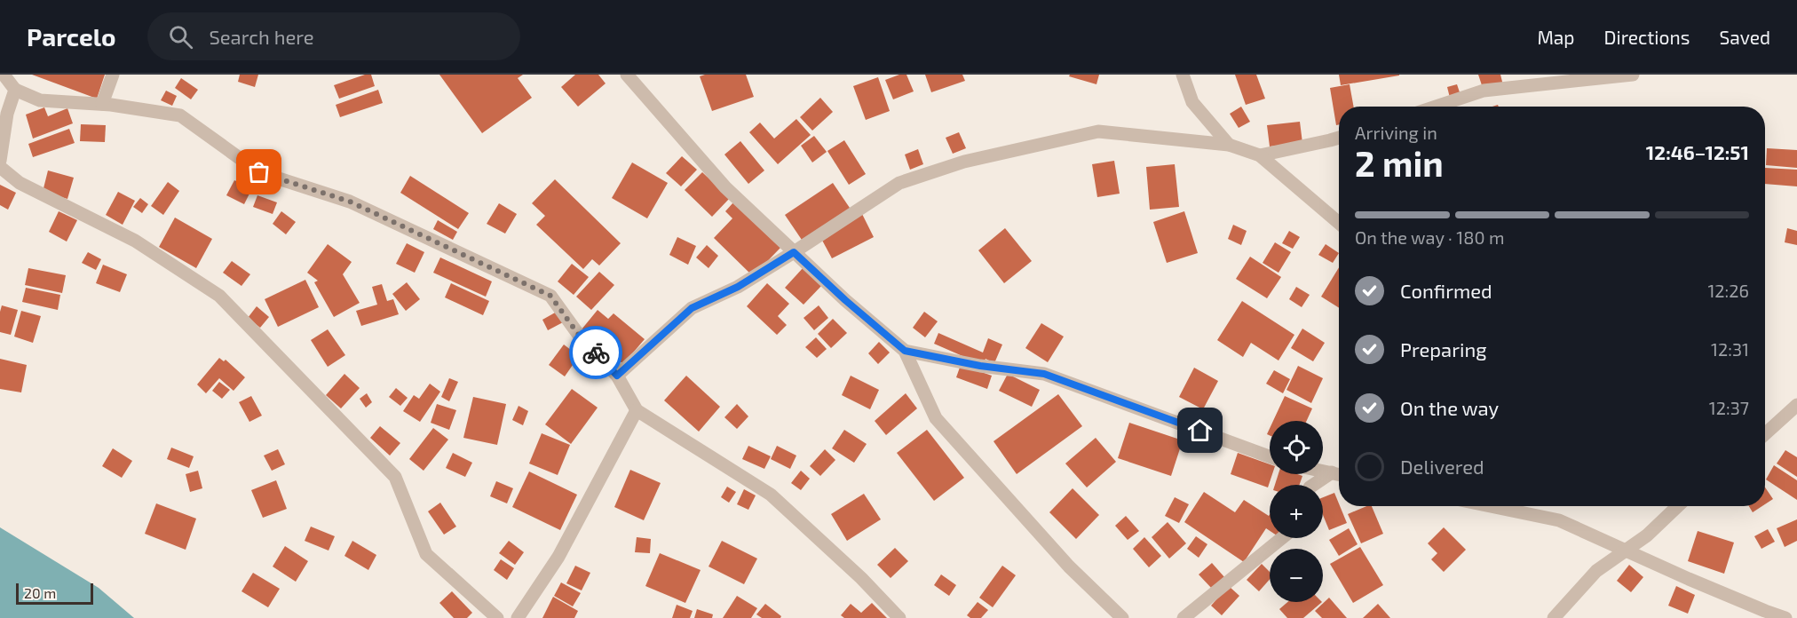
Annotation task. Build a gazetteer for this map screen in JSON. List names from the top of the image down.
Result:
{
  "scale_bar": "20 m",
  "page": {
    "header": "Parcelo",
    "search": "Search here",
    "nav": ["Map", "Directions", "Saved"],
    "heading": ["2 min", "Arriving in", "12:46–12:51"],
    "bar": "On the way · 180 m",
    "list": [
      ["Confirmed", "12:26"],
      ["Preparing", "12:31"],
      ["On the way", "12:37"],
      "Delivered"
    ],
    "map_buttons": ["+", "−"],
    "scale": "20 m"
  }
}
